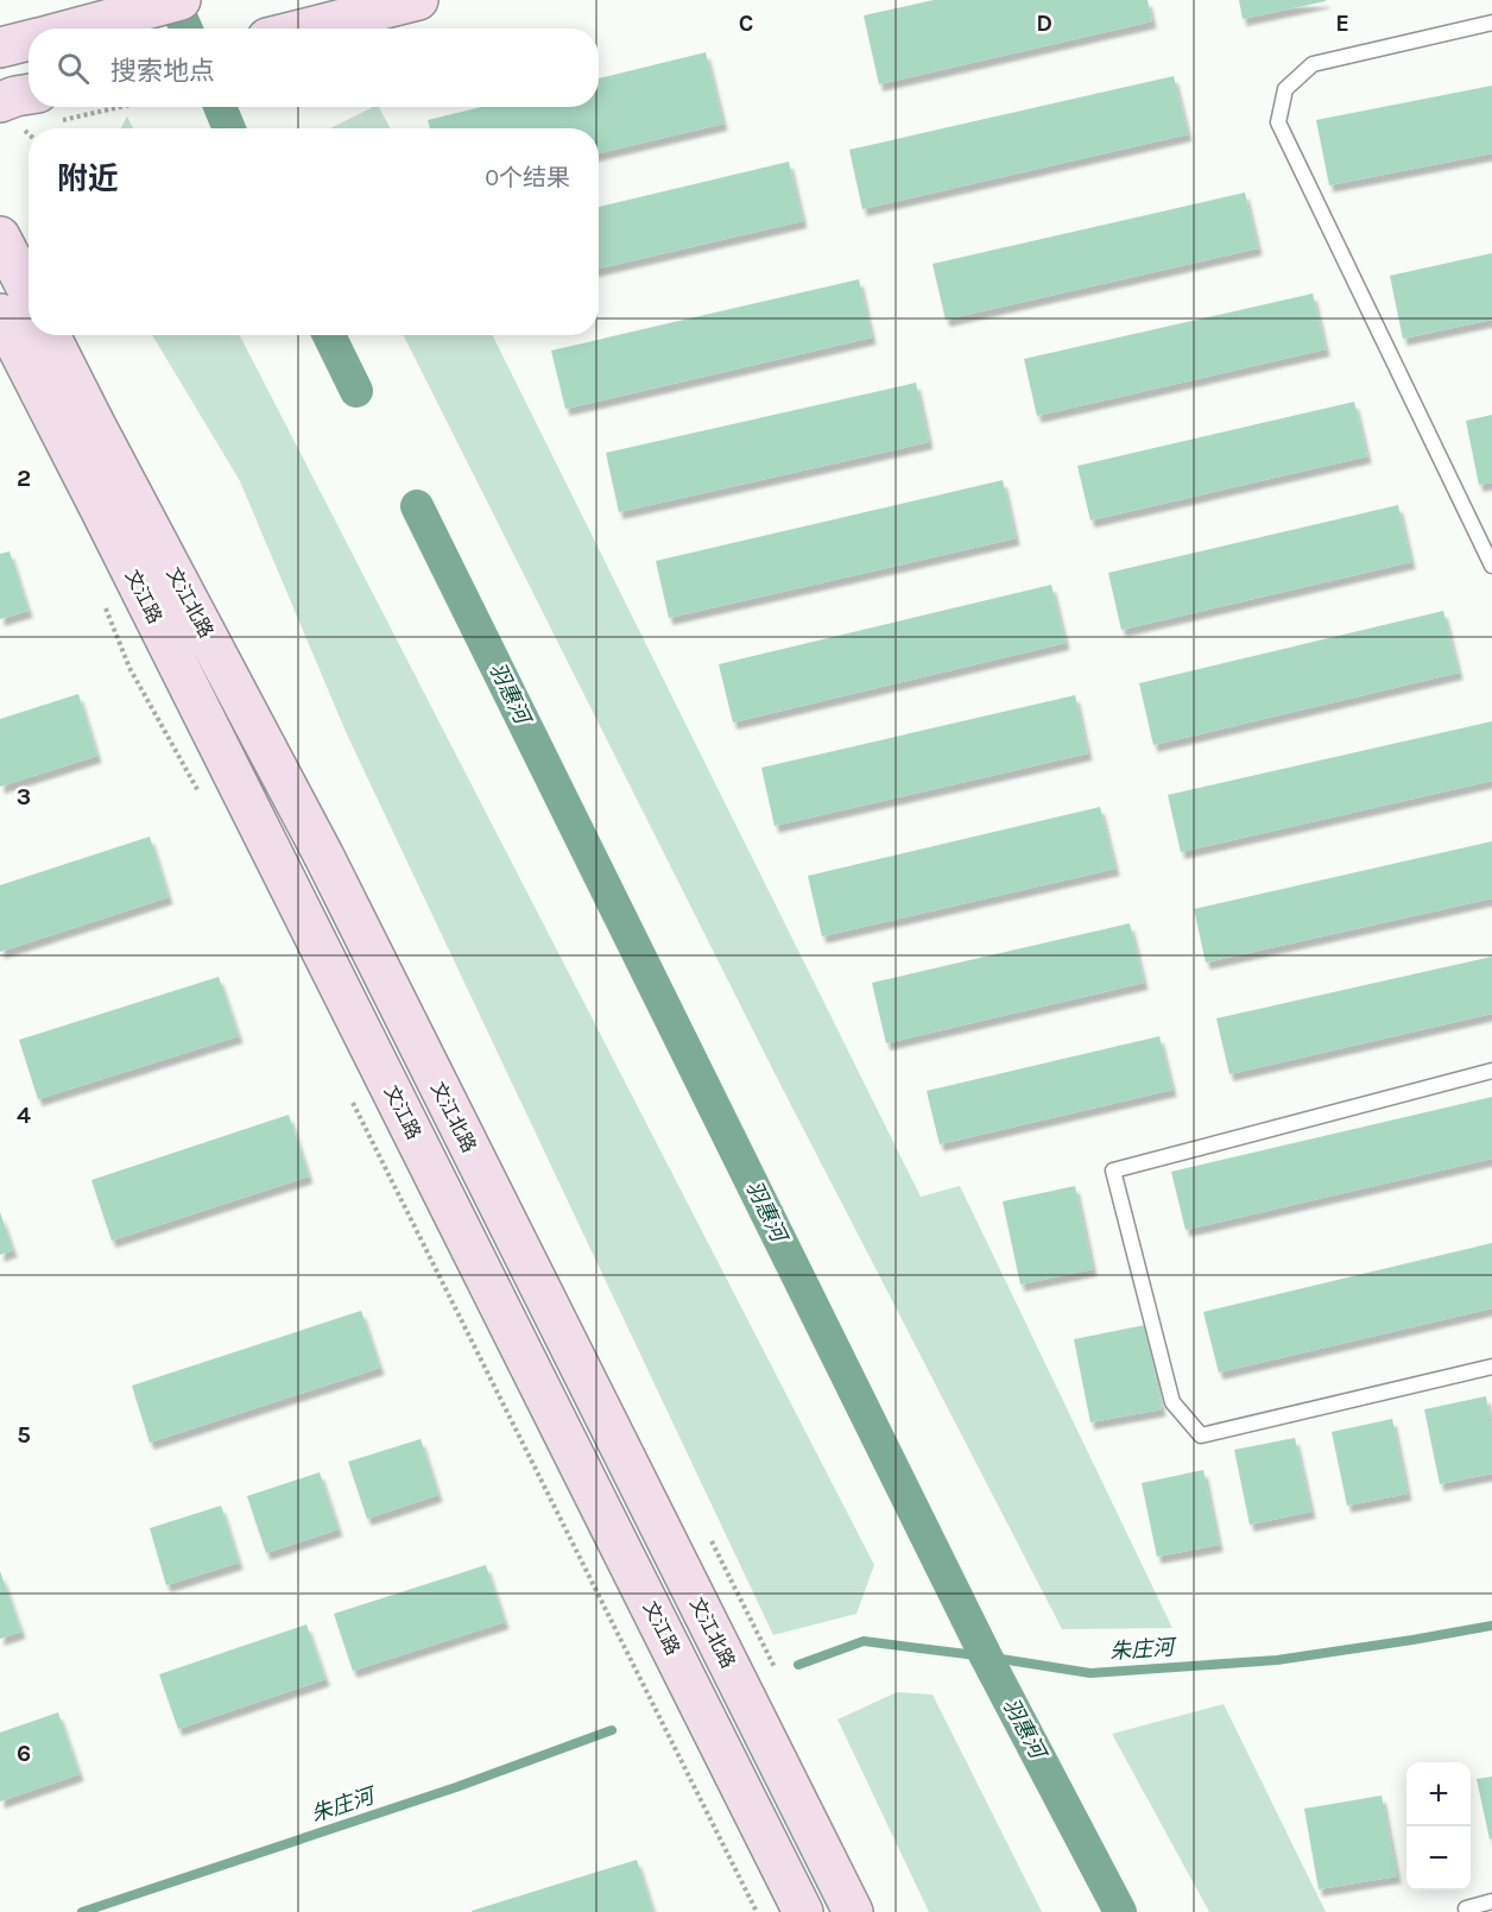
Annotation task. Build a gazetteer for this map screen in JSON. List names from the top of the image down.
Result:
{
  "streets": {
    "main road": ["文江路", "文江北路"]
  },
  "water": ["羽惠河", "朱庄河"],
  "page": {
    "search": "搜索地点",
    "heading": ["附近", "0个结果"],
    "map_buttons": ["+", "−"]
  },
  "grid": {
    "columns": ["C", "D", "E"],
    "rows": [
      "2",
      "3",
      "4",
      "5",
      "6"
    ]
  }
}
